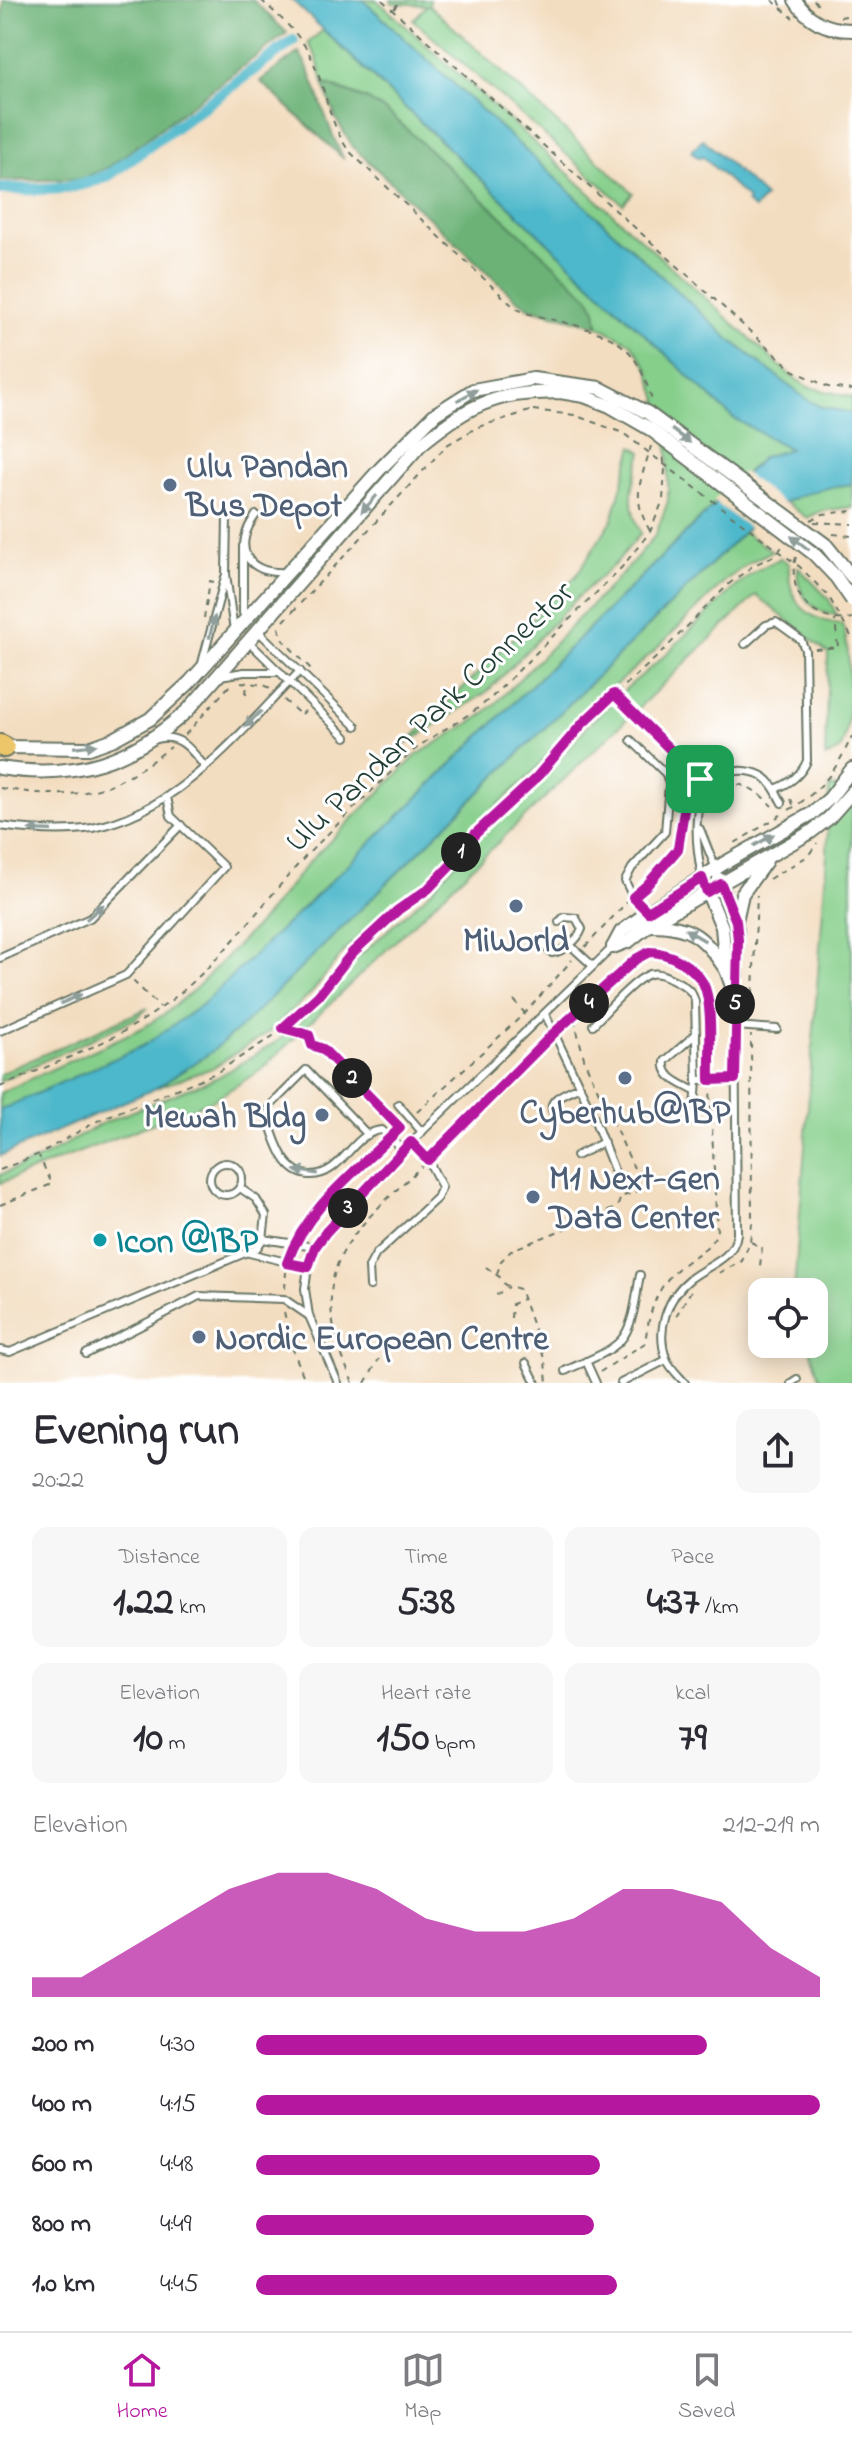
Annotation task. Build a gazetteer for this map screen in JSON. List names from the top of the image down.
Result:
{
  "streets": {
    "path": ["Ulu Pandan Park Connector"]
  },
  "places": [
    "Ulu Pandan Bus Depot",
    "MiWorld",
    "Cyberhub@IBP",
    "Mewah Bldg",
    "M1 Next-Gen Data Center",
    "Icon @IBP",
    "Nordic European Centre"
  ],
  "page": {
    "pins": [
      "1",
      "4",
      "5",
      "2",
      "3"
    ],
    "heading": ["Evening run", "20:22"],
    "stats": [
      ["Distance", "1.22 km"],
      ["Time", "5:38"],
      ["Pace", "4:37 /km"],
      ["Elevation", "10 m"],
      ["Heart rate", "150 bpm"],
      ["kcal", "79"]
    ],
    "chart": ["Elevation", "212–219 m"],
    "list": [
      {
        "name": "200 m",
        "note": "4:30"
      },
      {
        "name": "400 m",
        "note": "4:15"
      },
      {
        "name": "600 m",
        "note": "4:48"
      },
      {
        "name": "800 m",
        "note": "4:49"
      },
      {
        "name": "1.0 km",
        "note": "4:45"
      }
    ],
    "tabs": ["Home", "Map", "Saved"]
  }
}
